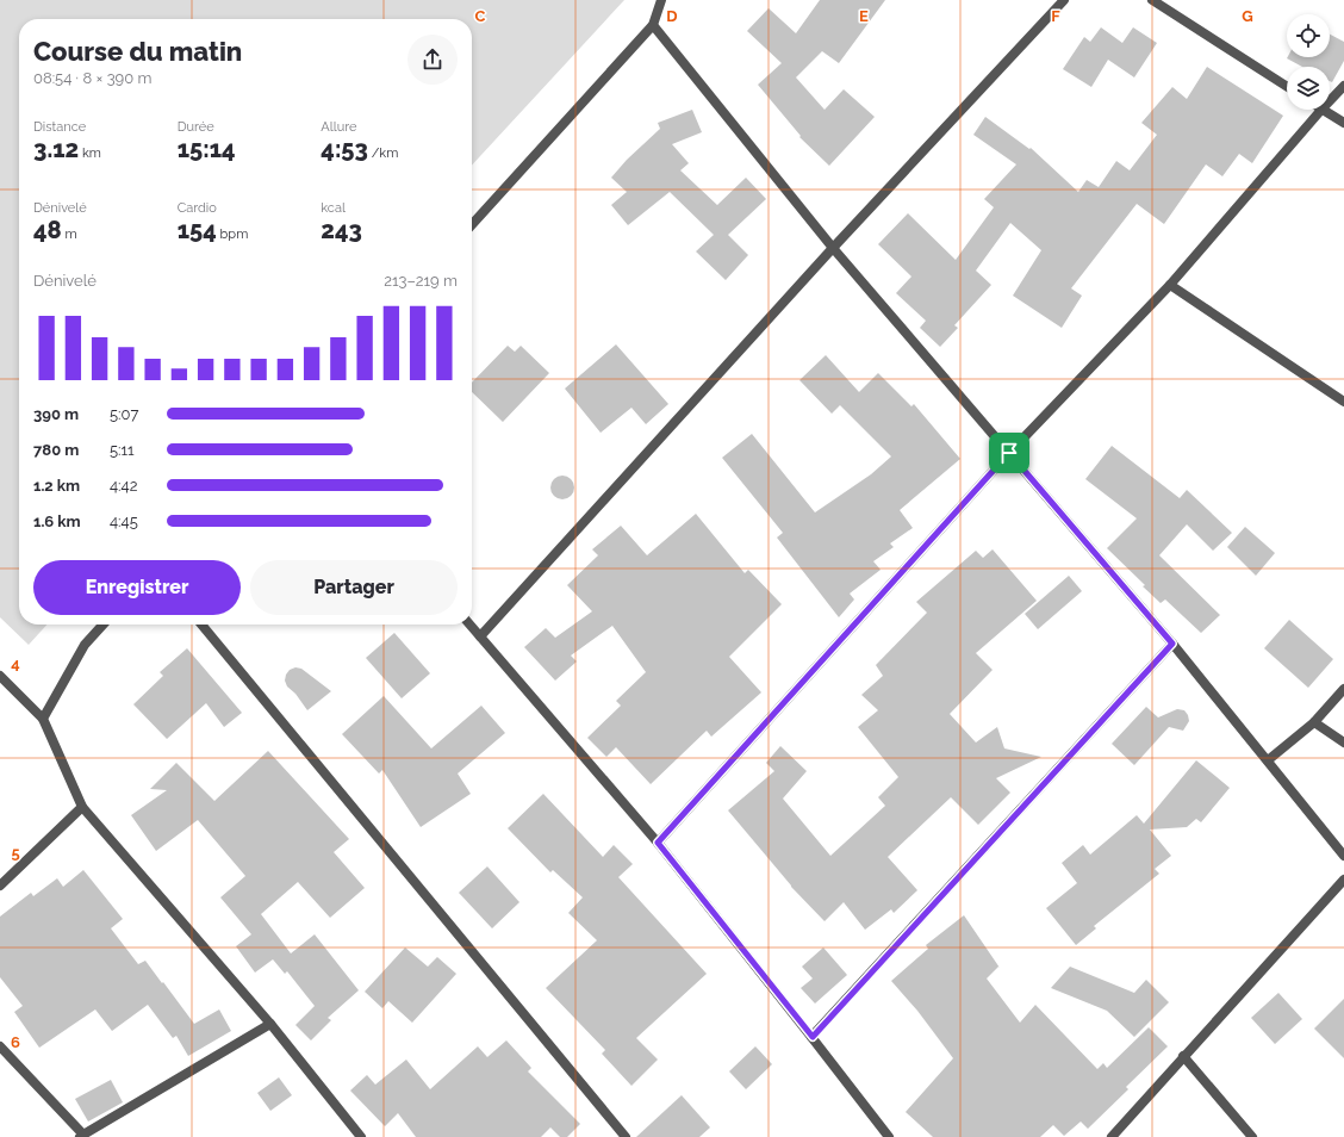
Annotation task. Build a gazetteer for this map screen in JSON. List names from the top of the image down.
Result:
{
  "page": {
    "heading": ["Course du matin", "08:54 · 8 × 390 m"],
    "stats": [
      ["Distance", "3.12 km"],
      ["Durée", "15:14"],
      ["Allure", "4:53 /km"],
      ["Dénivelé", "48 m"],
      ["Cardio", "154 bpm"],
      ["kcal", "243"]
    ],
    "chart": ["Dénivelé", "213–219 m"],
    "list": [
      {
        "name": "390 m",
        "note": "5:07"
      },
      {
        "name": "780 m",
        "note": "5:11"
      },
      {
        "name": "1.2 km",
        "note": "4:42"
      },
      {
        "name": "1.6 km",
        "note": "4:45"
      }
    ],
    "buttons": ["Enregistrer", "Partager"]
  },
  "grid": {
    "columns": [
      "C",
      "D",
      "E",
      "F",
      "G"
    ],
    "rows": ["4", "5", "6"]
  }
}
